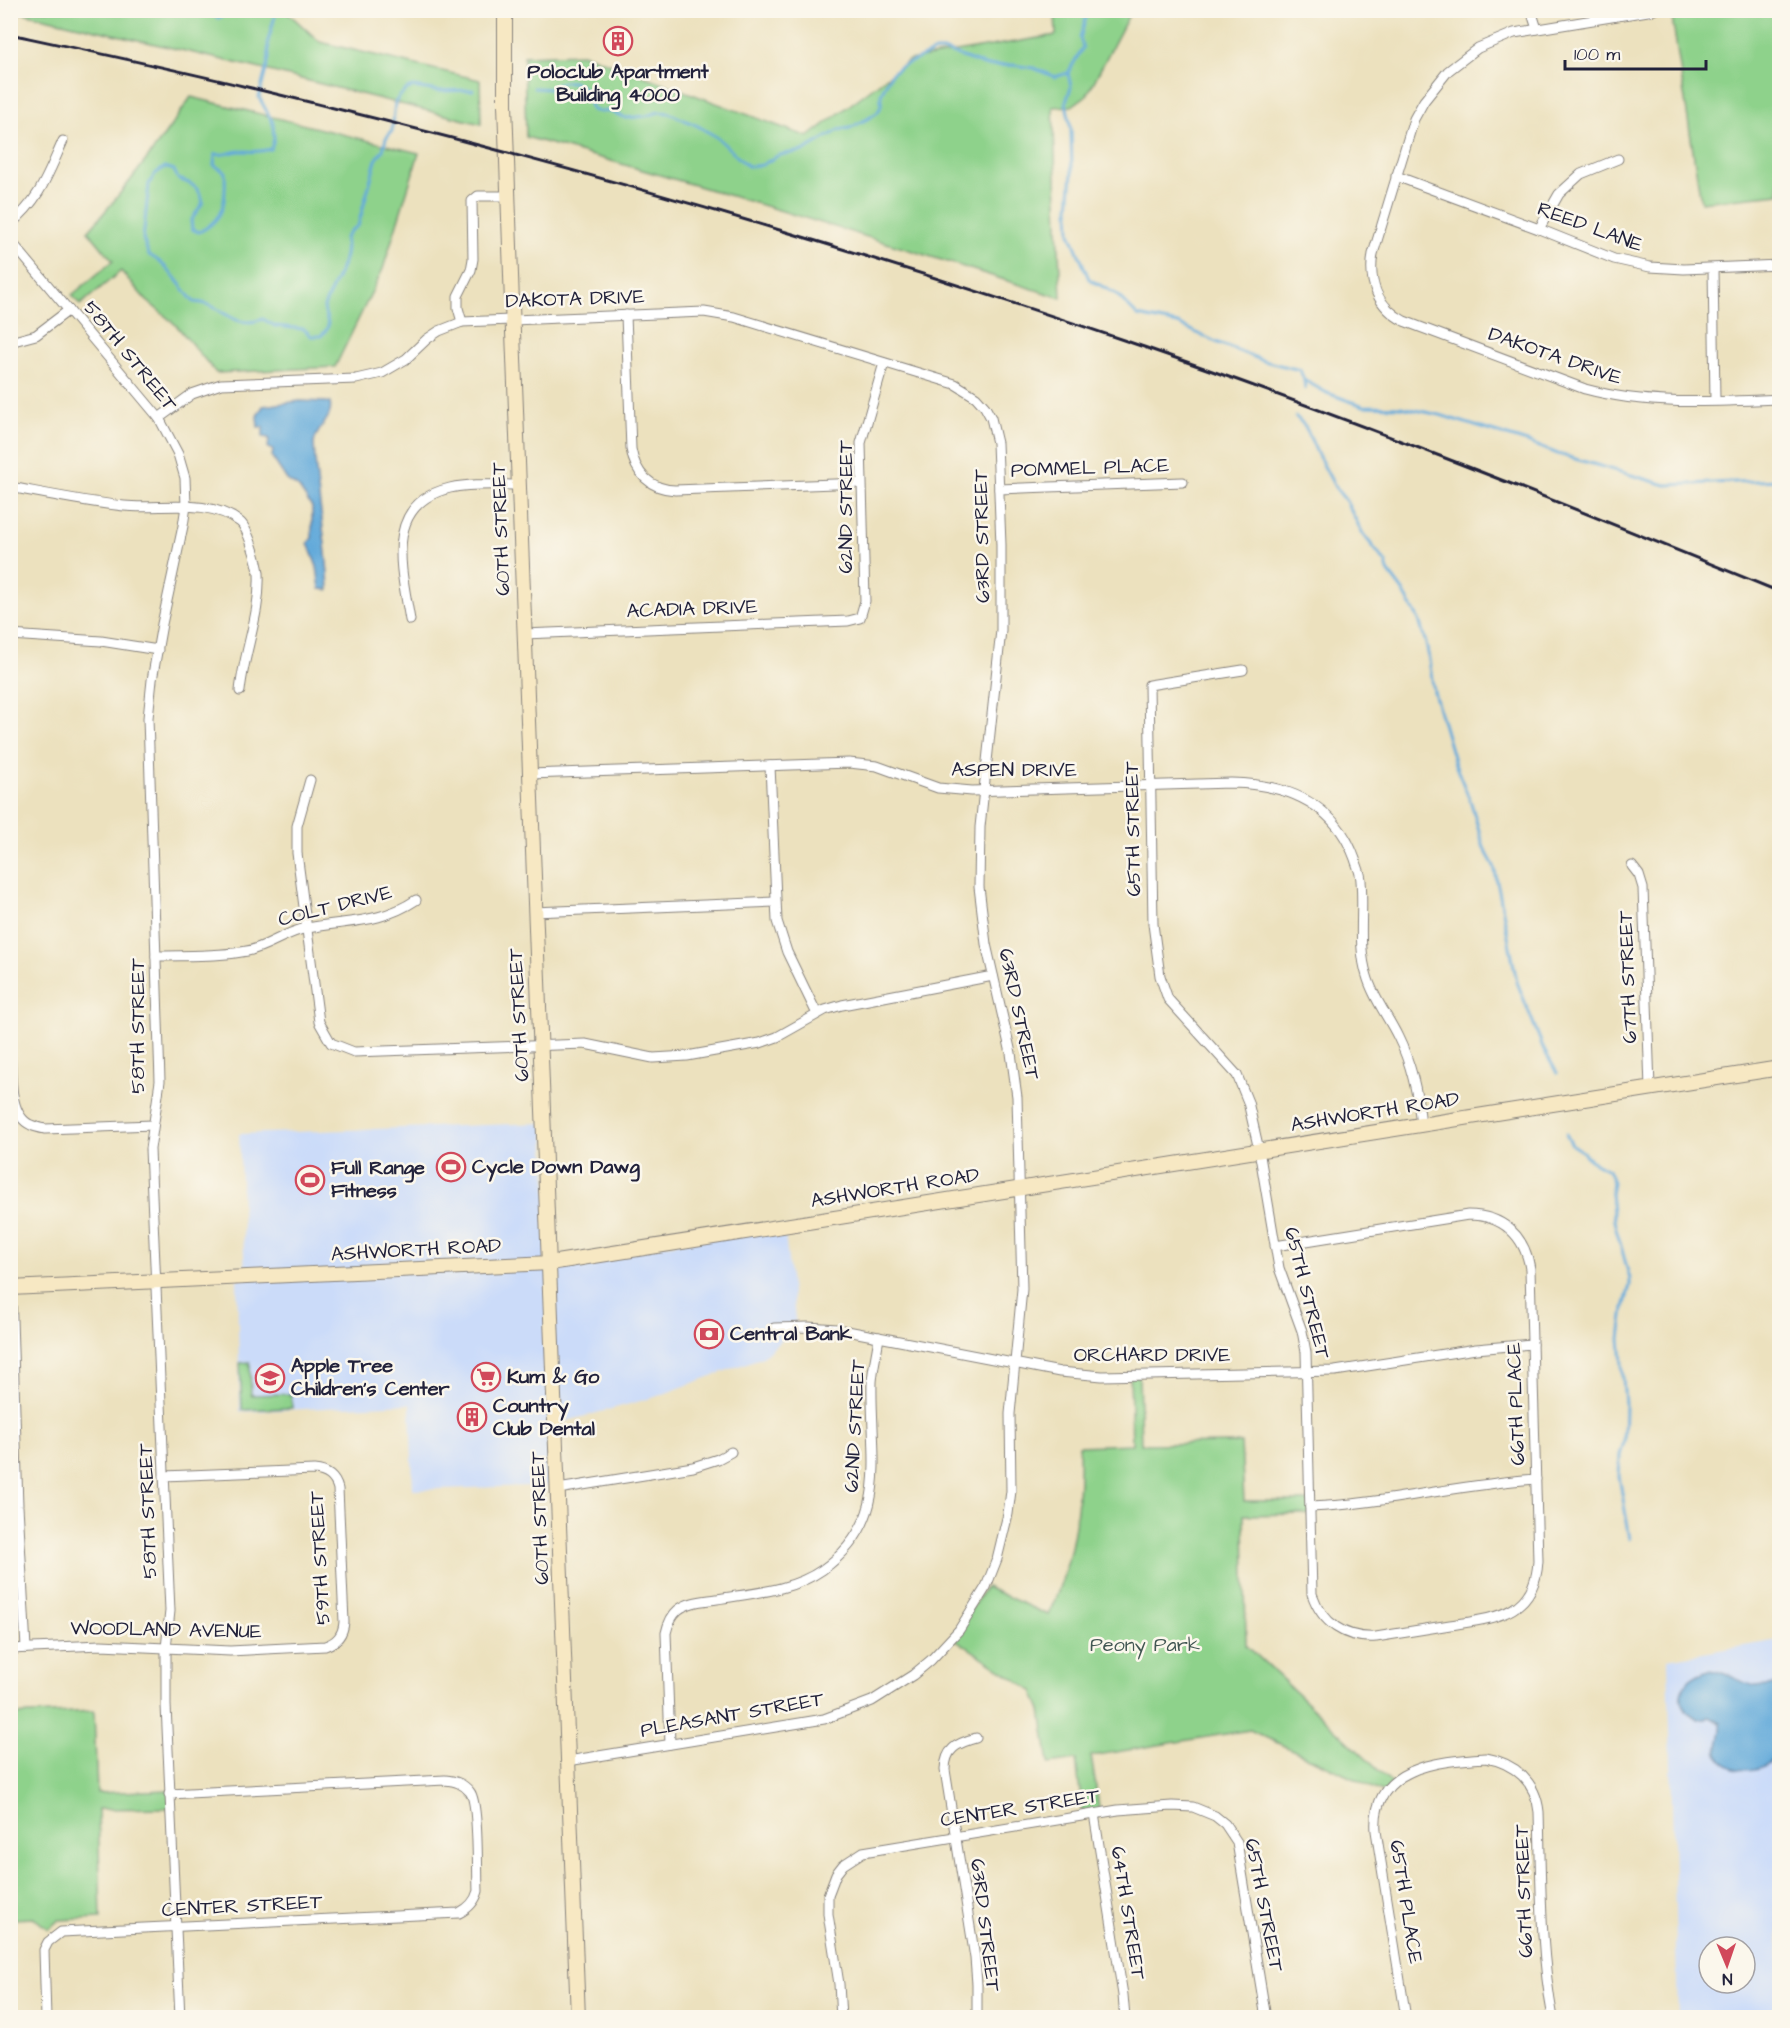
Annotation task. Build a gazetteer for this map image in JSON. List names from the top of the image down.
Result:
{
  "streets": {
    "main road": ["60TH STREET", "ASHWORTH ROAD"],
    "street": [
      "REED LANE",
      "DAKOTA DRIVE",
      "58TH STREET",
      "POMMEL PLACE",
      "62ND STREET",
      "63RD STREET",
      "ACADIA DRIVE",
      "ASPEN DRIVE",
      "65TH STREET",
      "COLT DRIVE",
      "67TH STREET",
      "ORCHARD DRIVE",
      "66TH PLACE",
      "59TH STREET",
      "WOODLAND AVENUE",
      "PLEASANT STREET",
      "CENTER STREET",
      "66TH STREET",
      "65TH PLACE",
      "64TH STREET"
    ]
  },
  "crossings": [
    ["REED LANE", "DAKOTA DRIVE"],
    ["DAKOTA DRIVE", "58TH STREET"],
    ["DAKOTA DRIVE", "62ND STREET"],
    ["DAKOTA DRIVE", "60TH STREET"],
    ["DAKOTA DRIVE", "63RD STREET"],
    ["58TH STREET", "COLT DRIVE"],
    ["58TH STREET", "ASHWORTH ROAD"],
    ["58TH STREET", "59TH STREET"],
    ["58TH STREET", "WOODLAND AVENUE"],
    ["58TH STREET", "CENTER STREET"],
    ["POMMEL PLACE", "63RD STREET"],
    ["62ND STREET", "ACADIA DRIVE"],
    ["62ND STREET", "ORCHARD DRIVE"],
    ["62ND STREET", "PLEASANT STREET"],
    ["60TH STREET", "ACADIA DRIVE"],
    ["60TH STREET", "ASPEN DRIVE"],
    ["60TH STREET", "ASHWORTH ROAD"],
    ["60TH STREET", "PLEASANT STREET"],
    ["63RD STREET", "ASPEN DRIVE"],
    ["63RD STREET", "ASHWORTH ROAD"],
    ["63RD STREET", "ORCHARD DRIVE"],
    ["63RD STREET", "PLEASANT STREET"],
    ["63RD STREET", "CENTER STREET"],
    ["ASPEN DRIVE", "65TH STREET"],
    ["ASPEN DRIVE", "ASHWORTH ROAD"],
    ["65TH STREET", "ASHWORTH ROAD"],
    ["65TH STREET", "ORCHARD DRIVE"],
    ["65TH STREET", "66TH PLACE"],
    ["65TH STREET", "CENTER STREET"],
    ["67TH STREET", "ASHWORTH ROAD"],
    ["ORCHARD DRIVE", "66TH PLACE"],
    ["59TH STREET", "WOODLAND AVENUE"],
    ["CENTER STREET", "64TH STREET"],
    ["66TH STREET", "65TH PLACE"]
  ],
  "parks": ["Peony Park"],
  "places": {
    "building": ["Poloclub Apartment Building 4000", "Country Club Dental"],
    "sports": ["Cycle Down Dawg", "Full Range Fitness"],
    "bank": ["Central Bank"],
    "supermarket": ["Kum & Go"],
    "school or university": ["Apple Tree Children's Center"]
  },
  "scale_bar": "100 m",
  "north": "bottom"
}
